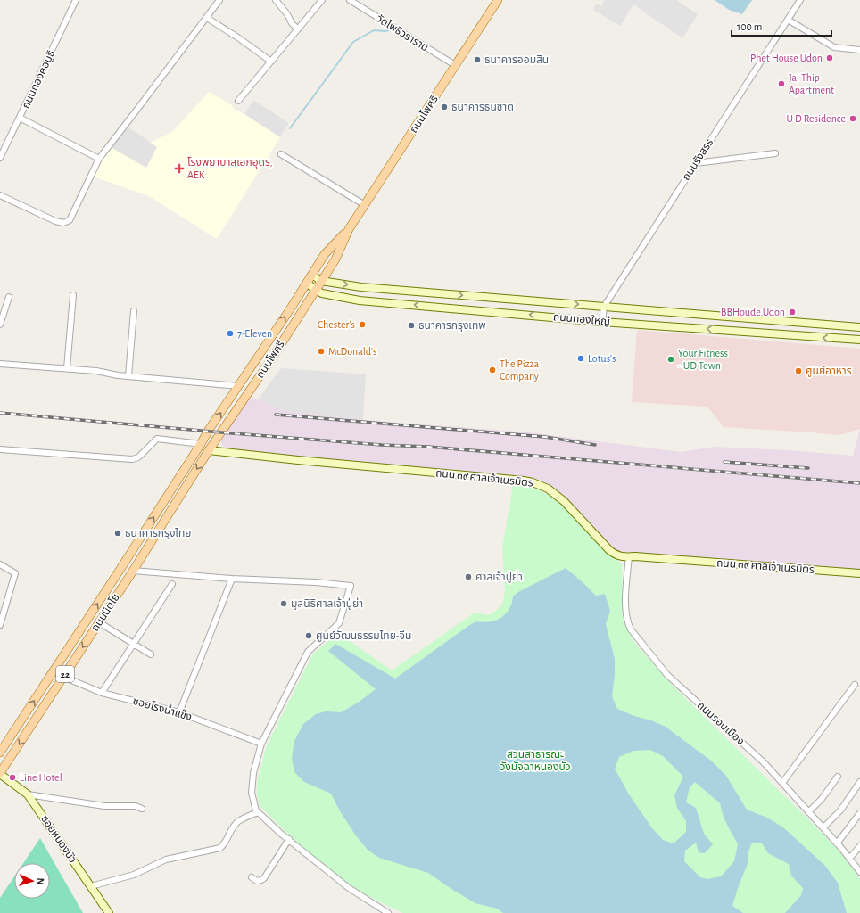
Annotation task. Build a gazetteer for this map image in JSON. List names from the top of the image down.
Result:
{
  "streets": {
    "main road": ["ถนนโพศรี", "ถนนนิตโย", "22"],
    "street": [
      "วัดโพธิวราราม",
      "ถนนทองคอมูธิ",
      "ถนนรังสรร",
      "ถนนทองใหญ่",
      "ถนน ๓๙ ศาลเจ้าเนรมิตร",
      "ซอยโรงน้ำแข็ง",
      "ถนนรอบเมือง",
      "ซอยหนองบัว"
    ]
  },
  "crossings": [
    ["วัดโพธิวราราม", "ถนนโพศรี"],
    ["ถนนโพศรี", "ถนนทองใหญ่"],
    ["ถนนโพศรี", "ถนน ๓๙ ศาลเจ้าเนรมิตร"],
    ["ถนนโพศรี", "ถนนนิตโย"],
    ["ถนนรังสรร", "ถนนทองใหญ่"],
    ["ถนน ๓๙ ศาลเจ้าเนรมิตร", "ถนนนิตโย"],
    ["ถนน ๓๙ ศาลเจ้าเนรมิตร", "ถนนรอบเมือง"],
    ["ถนนนิตโย", "ซอยโรงน้ำแข็ง"],
    ["ถนนนิตโย", "ซอยหนองบัว"]
  ],
  "parks": ["สวนสาธารณะ วังมัจฉาหนองบัว"],
  "places": {
    "other": [
      "Phet House Udon",
      "ธนาคารออมสิน",
      "Jai Thip Apartment",
      "ธนาคารธนชาต",
      "U D Residence",
      "BBHoude Udon",
      "Chester's",
      "ธนาคารกรุงเทพ",
      "7-Eleven",
      "McDonald's",
      "Lotus's",
      "Your Fitness - UD Town",
      "The Pizza Company",
      "ศูนย์อาหาร",
      "ธนาคารกรุงไทย",
      "ศาลเจ้าปู่ย่า",
      "มูลนิธิศาลเจ้าปู่ย่า",
      "ศูนย์วัฒนธรรมไทย-จีน",
      "Line Hotel"
    ],
    "health": ["โรงพยาบาลเอกอุดร, AEK"]
  },
  "scale_bar": "100 m",
  "north": "right"
}
